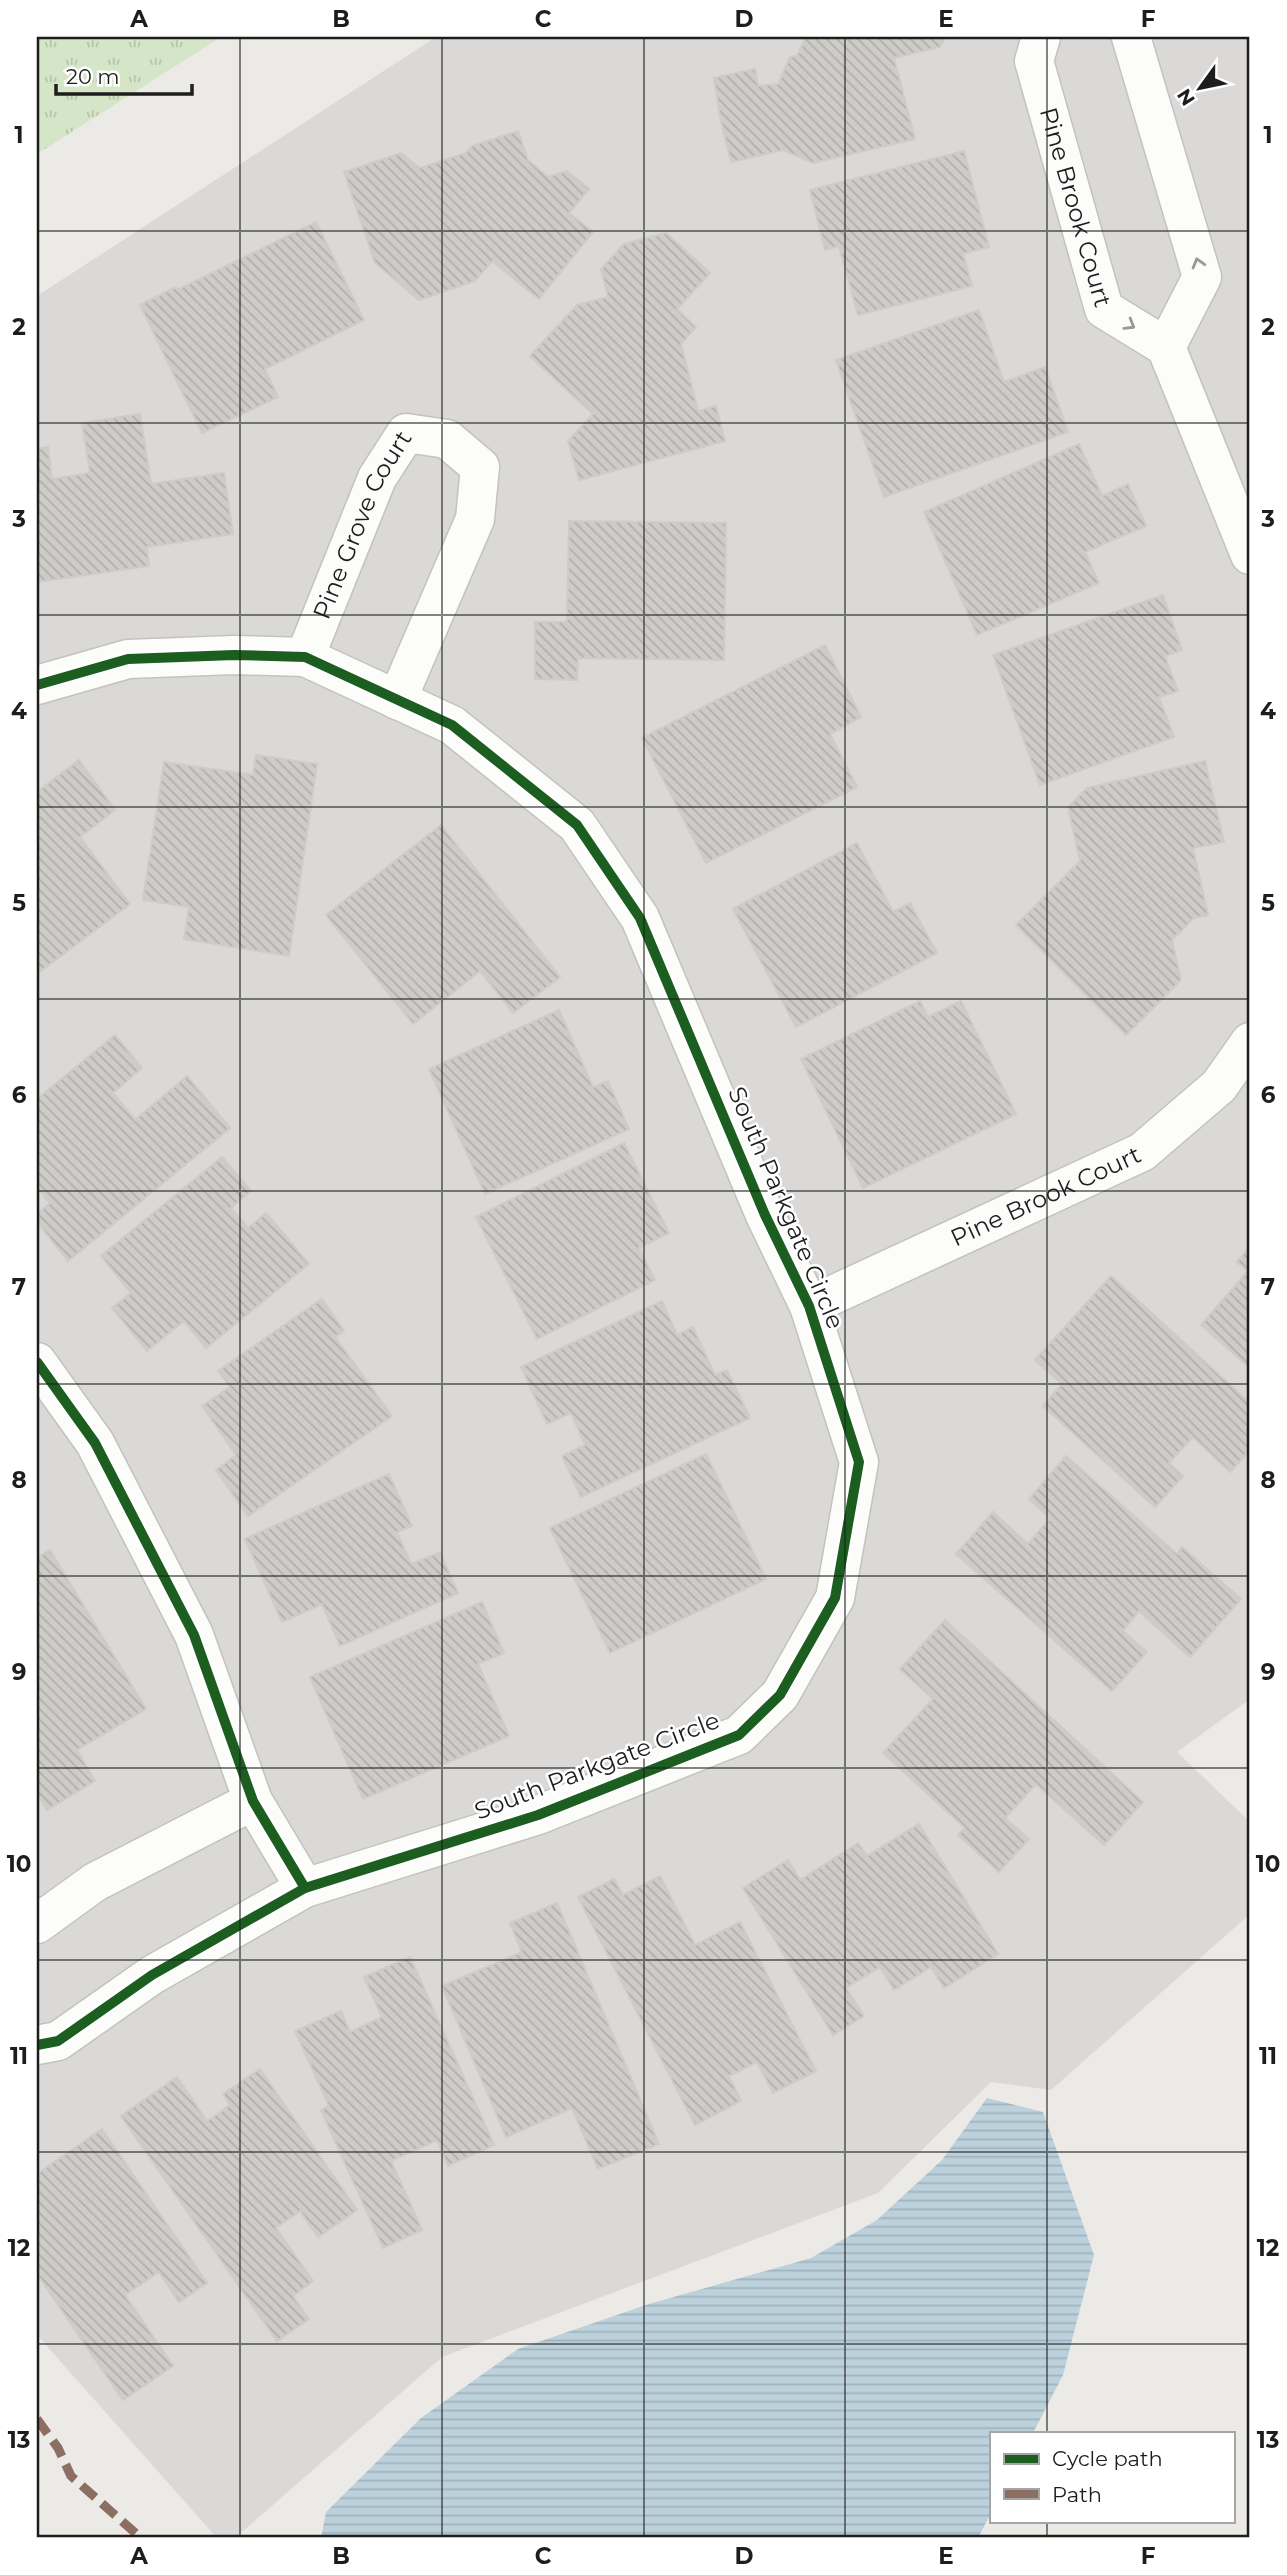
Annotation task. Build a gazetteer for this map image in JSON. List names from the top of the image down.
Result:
{
  "streets": {
    "street": ["Pine Brook Court", "Pine Grove Court", "South Parkgate Circle"]
  },
  "crossings": [
    ["Pine Brook Court", "South Parkgate Circle"],
    ["Pine Grove Court", "South Parkgate Circle"]
  ],
  "legend": ["Cycle path", "Path"],
  "scale_bar": "20 m",
  "north": "bottom left",
  "grid": {
    "columns": [
      "A",
      "B",
      "C",
      "D",
      "E",
      "F"
    ],
    "rows": [
      "1",
      "2",
      "3",
      "4",
      "5",
      "6",
      "7",
      "8",
      "9",
      "10",
      "11",
      "12",
      "13"
    ]
  }
}
